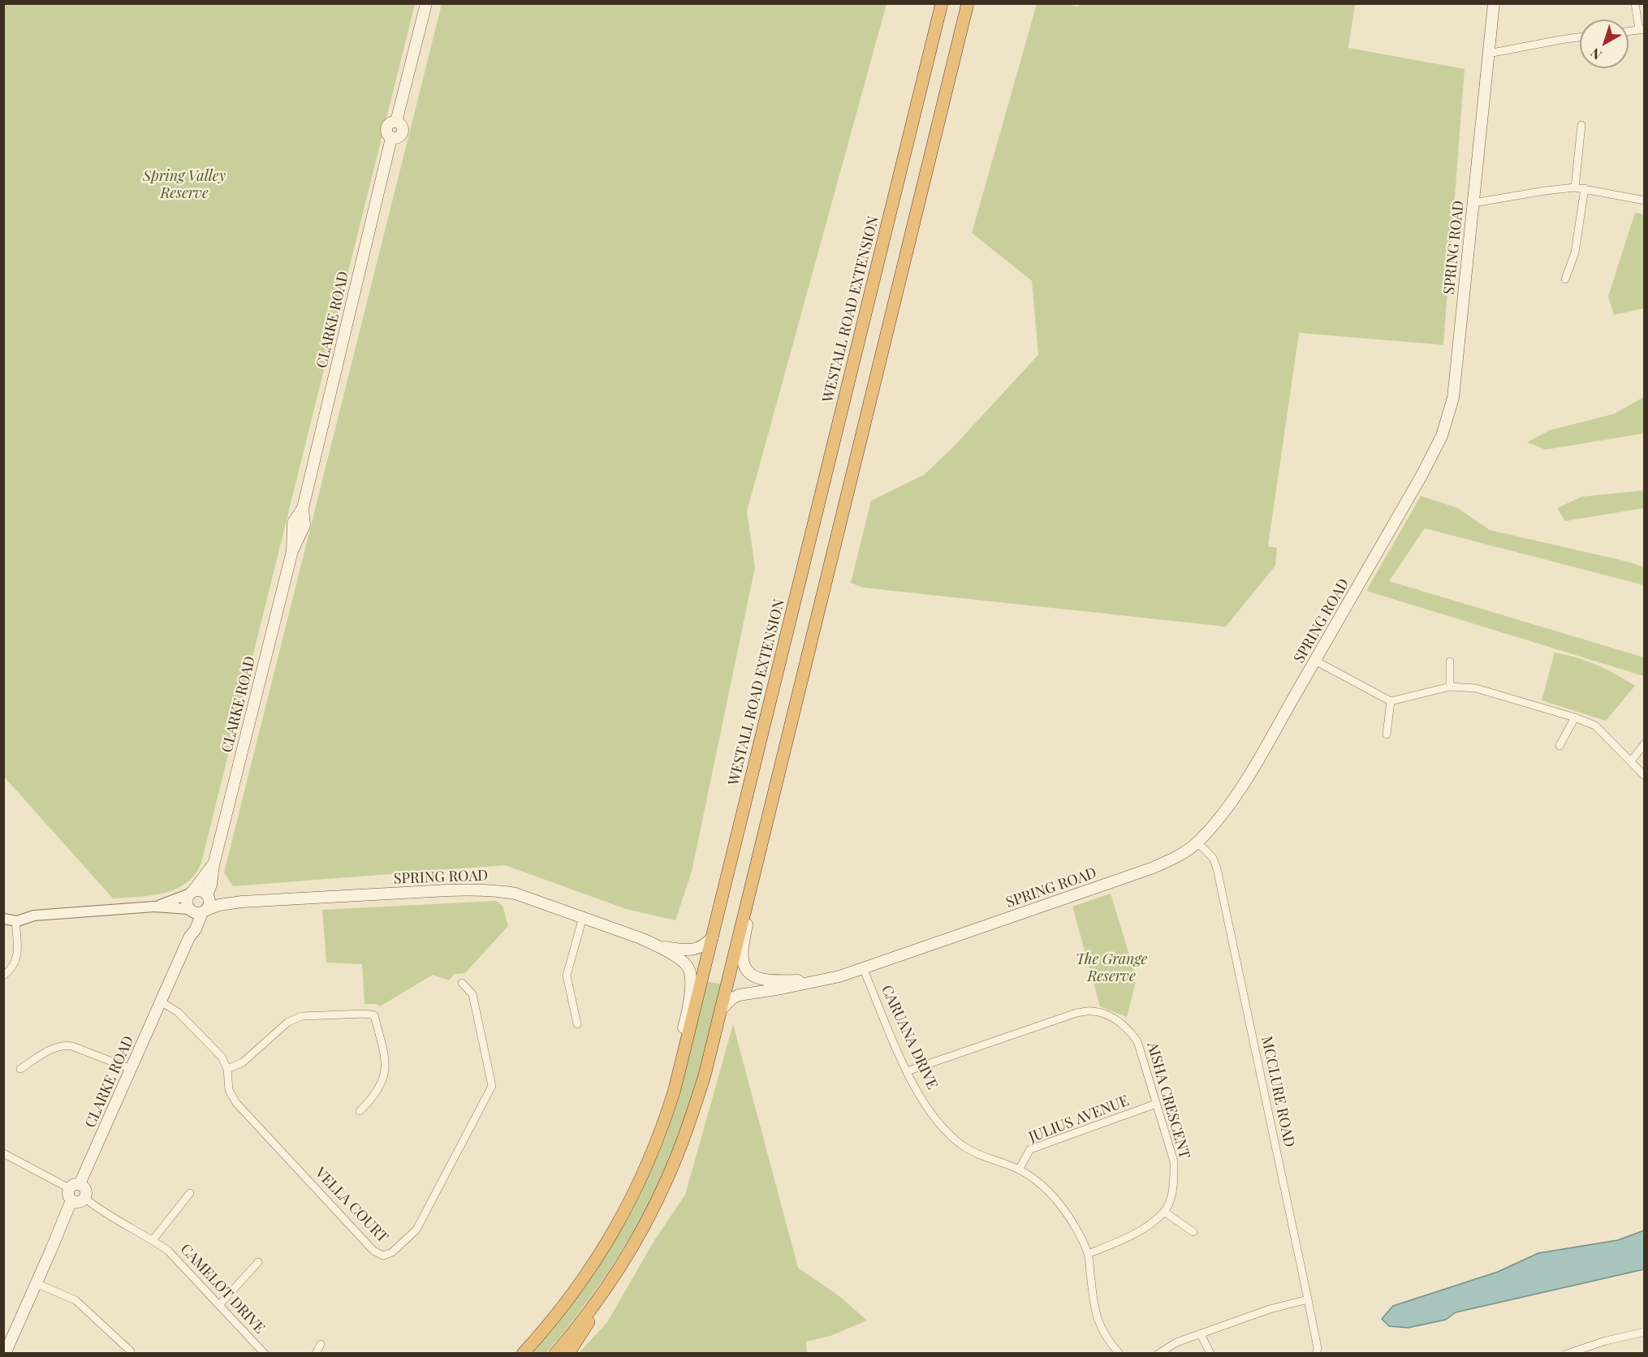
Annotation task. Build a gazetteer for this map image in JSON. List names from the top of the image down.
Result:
{
  "streets": {
    "highway": ["WESTALL ROAD EXTENSION"],
    "main road": ["SPRING ROAD", "CLARKE ROAD"],
    "street": [
      "CARUANA DRIVE",
      "MCCLURE ROAD",
      "AISHA CRESCENT",
      "JULIUS AVENUE",
      "VELLA COURT",
      "CAMELOT DRIVE"
    ]
  },
  "crossings": [
    ["SPRING ROAD", "WESTALL ROAD EXTENSION"],
    ["SPRING ROAD", "CLARKE ROAD"],
    ["SPRING ROAD", "CARUANA DRIVE"],
    ["SPRING ROAD", "MCCLURE ROAD"],
    ["CLARKE ROAD", "VELLA COURT"],
    ["CARUANA DRIVE", "AISHA CRESCENT"],
    ["CARUANA DRIVE", "JULIUS AVENUE"],
    ["AISHA CRESCENT", "JULIUS AVENUE"]
  ],
  "parks": ["Spring Valley Reserve", "The Grange Reserve"],
  "north": "bottom left"
}
